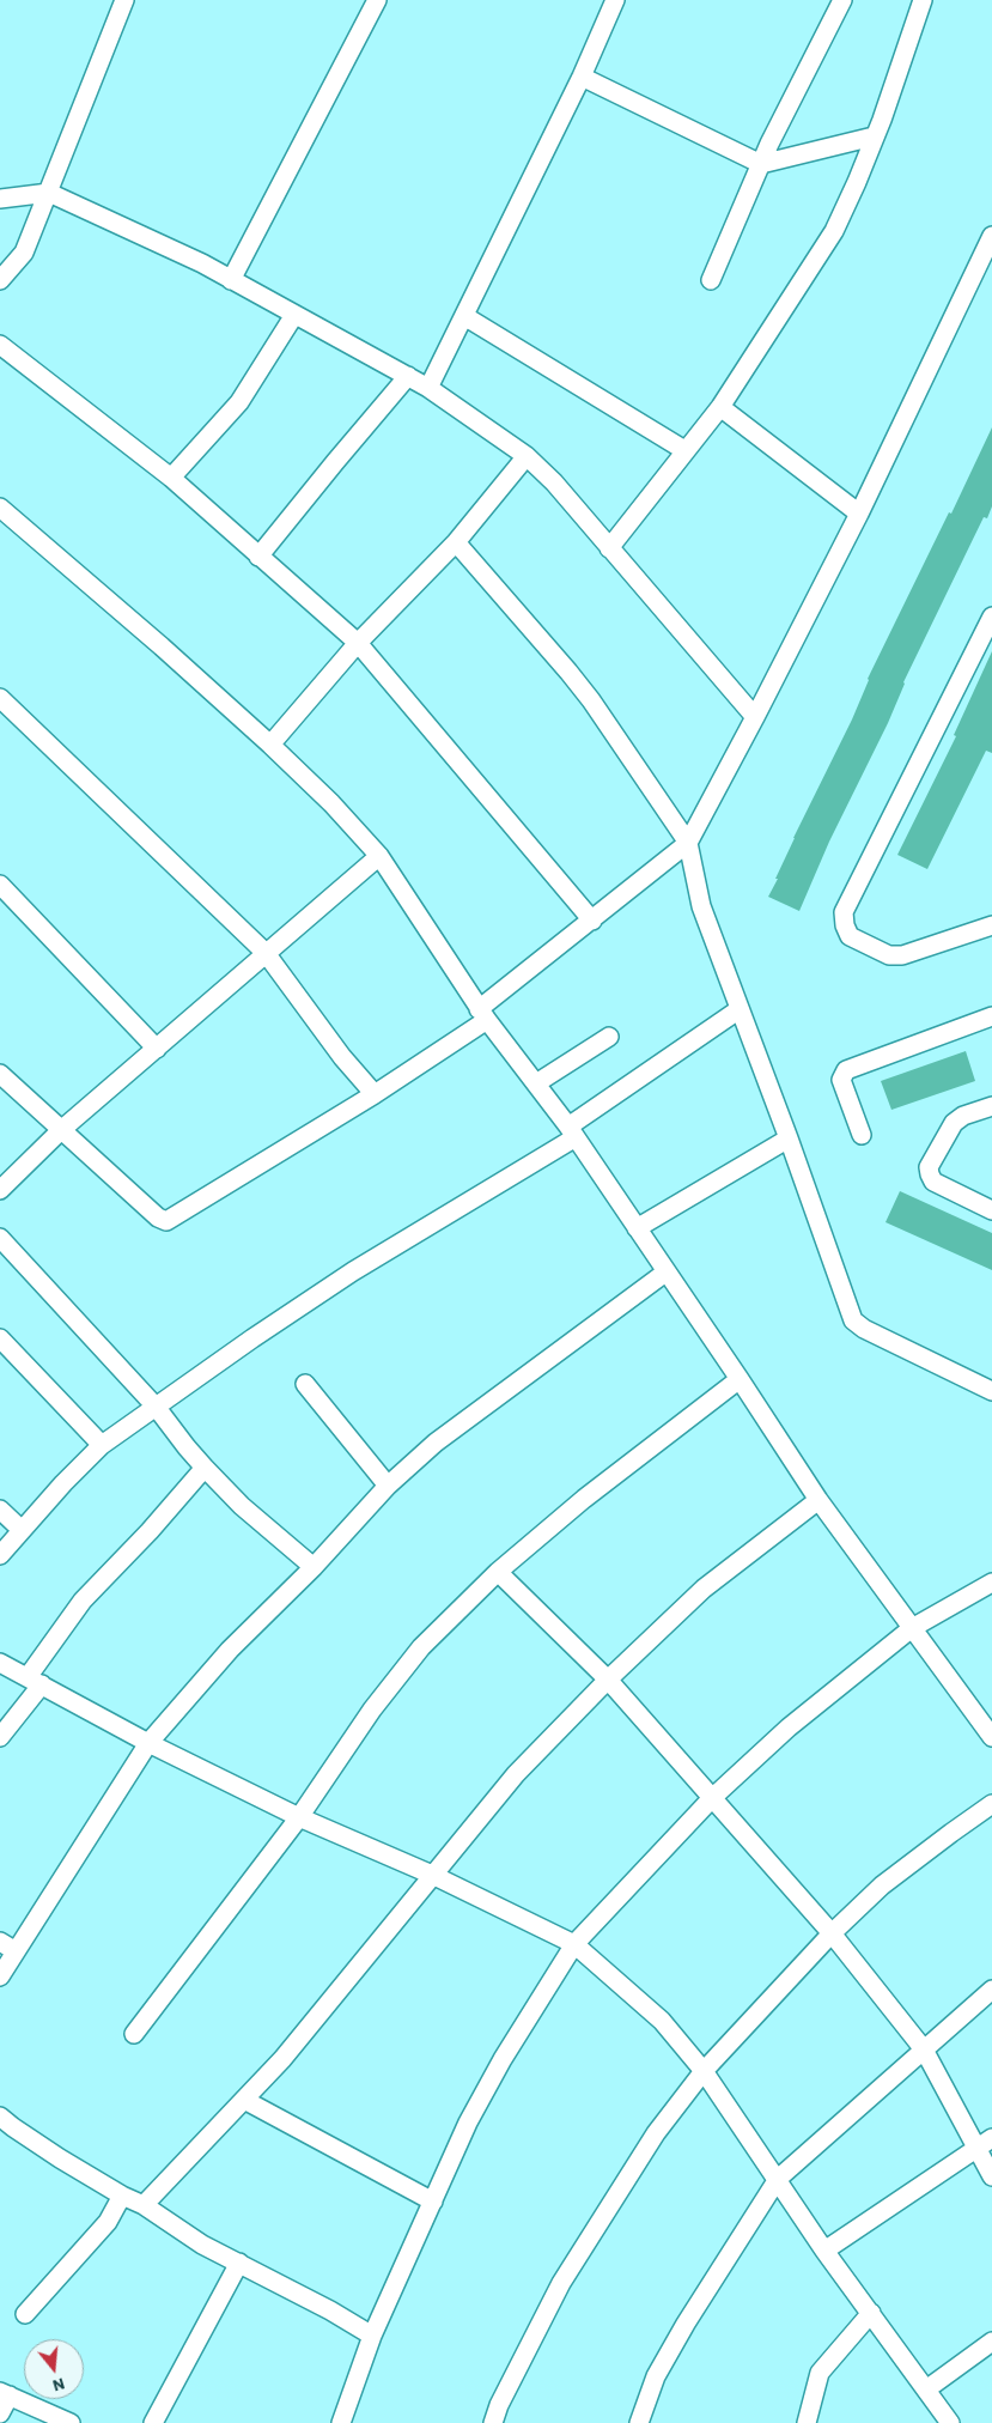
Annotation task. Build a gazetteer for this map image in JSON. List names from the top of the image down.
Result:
{
  "north": "bottom"
}
